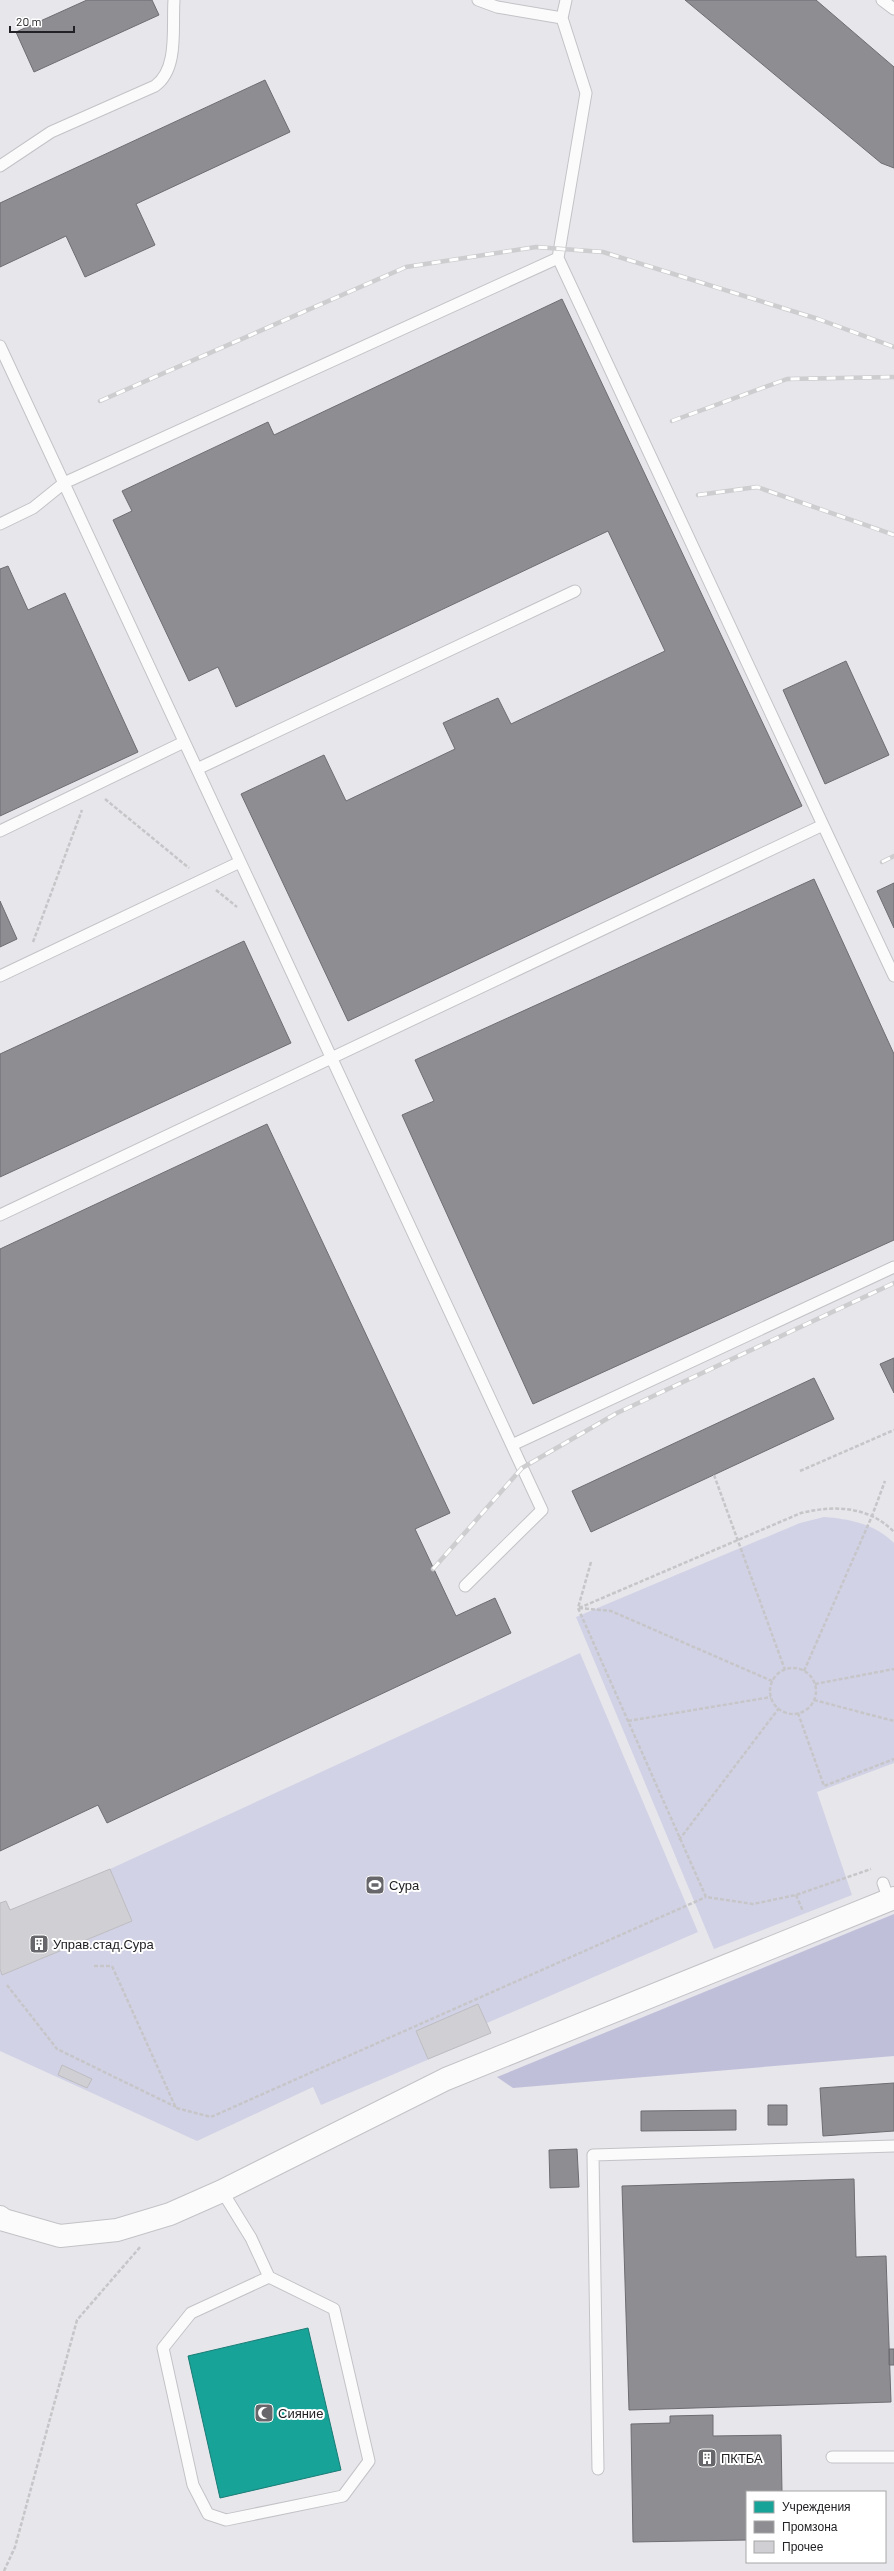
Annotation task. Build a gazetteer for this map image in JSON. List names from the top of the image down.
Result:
{
  "places": {
    "sports": ["Сура"],
    "building": ["Управ.стад.Сура", "ПКТБА"],
    "mosque": ["Сияние"]
  },
  "legend": ["Учреждения", "Промзона", "Прочее"],
  "scale_bar": "20 m"
}
